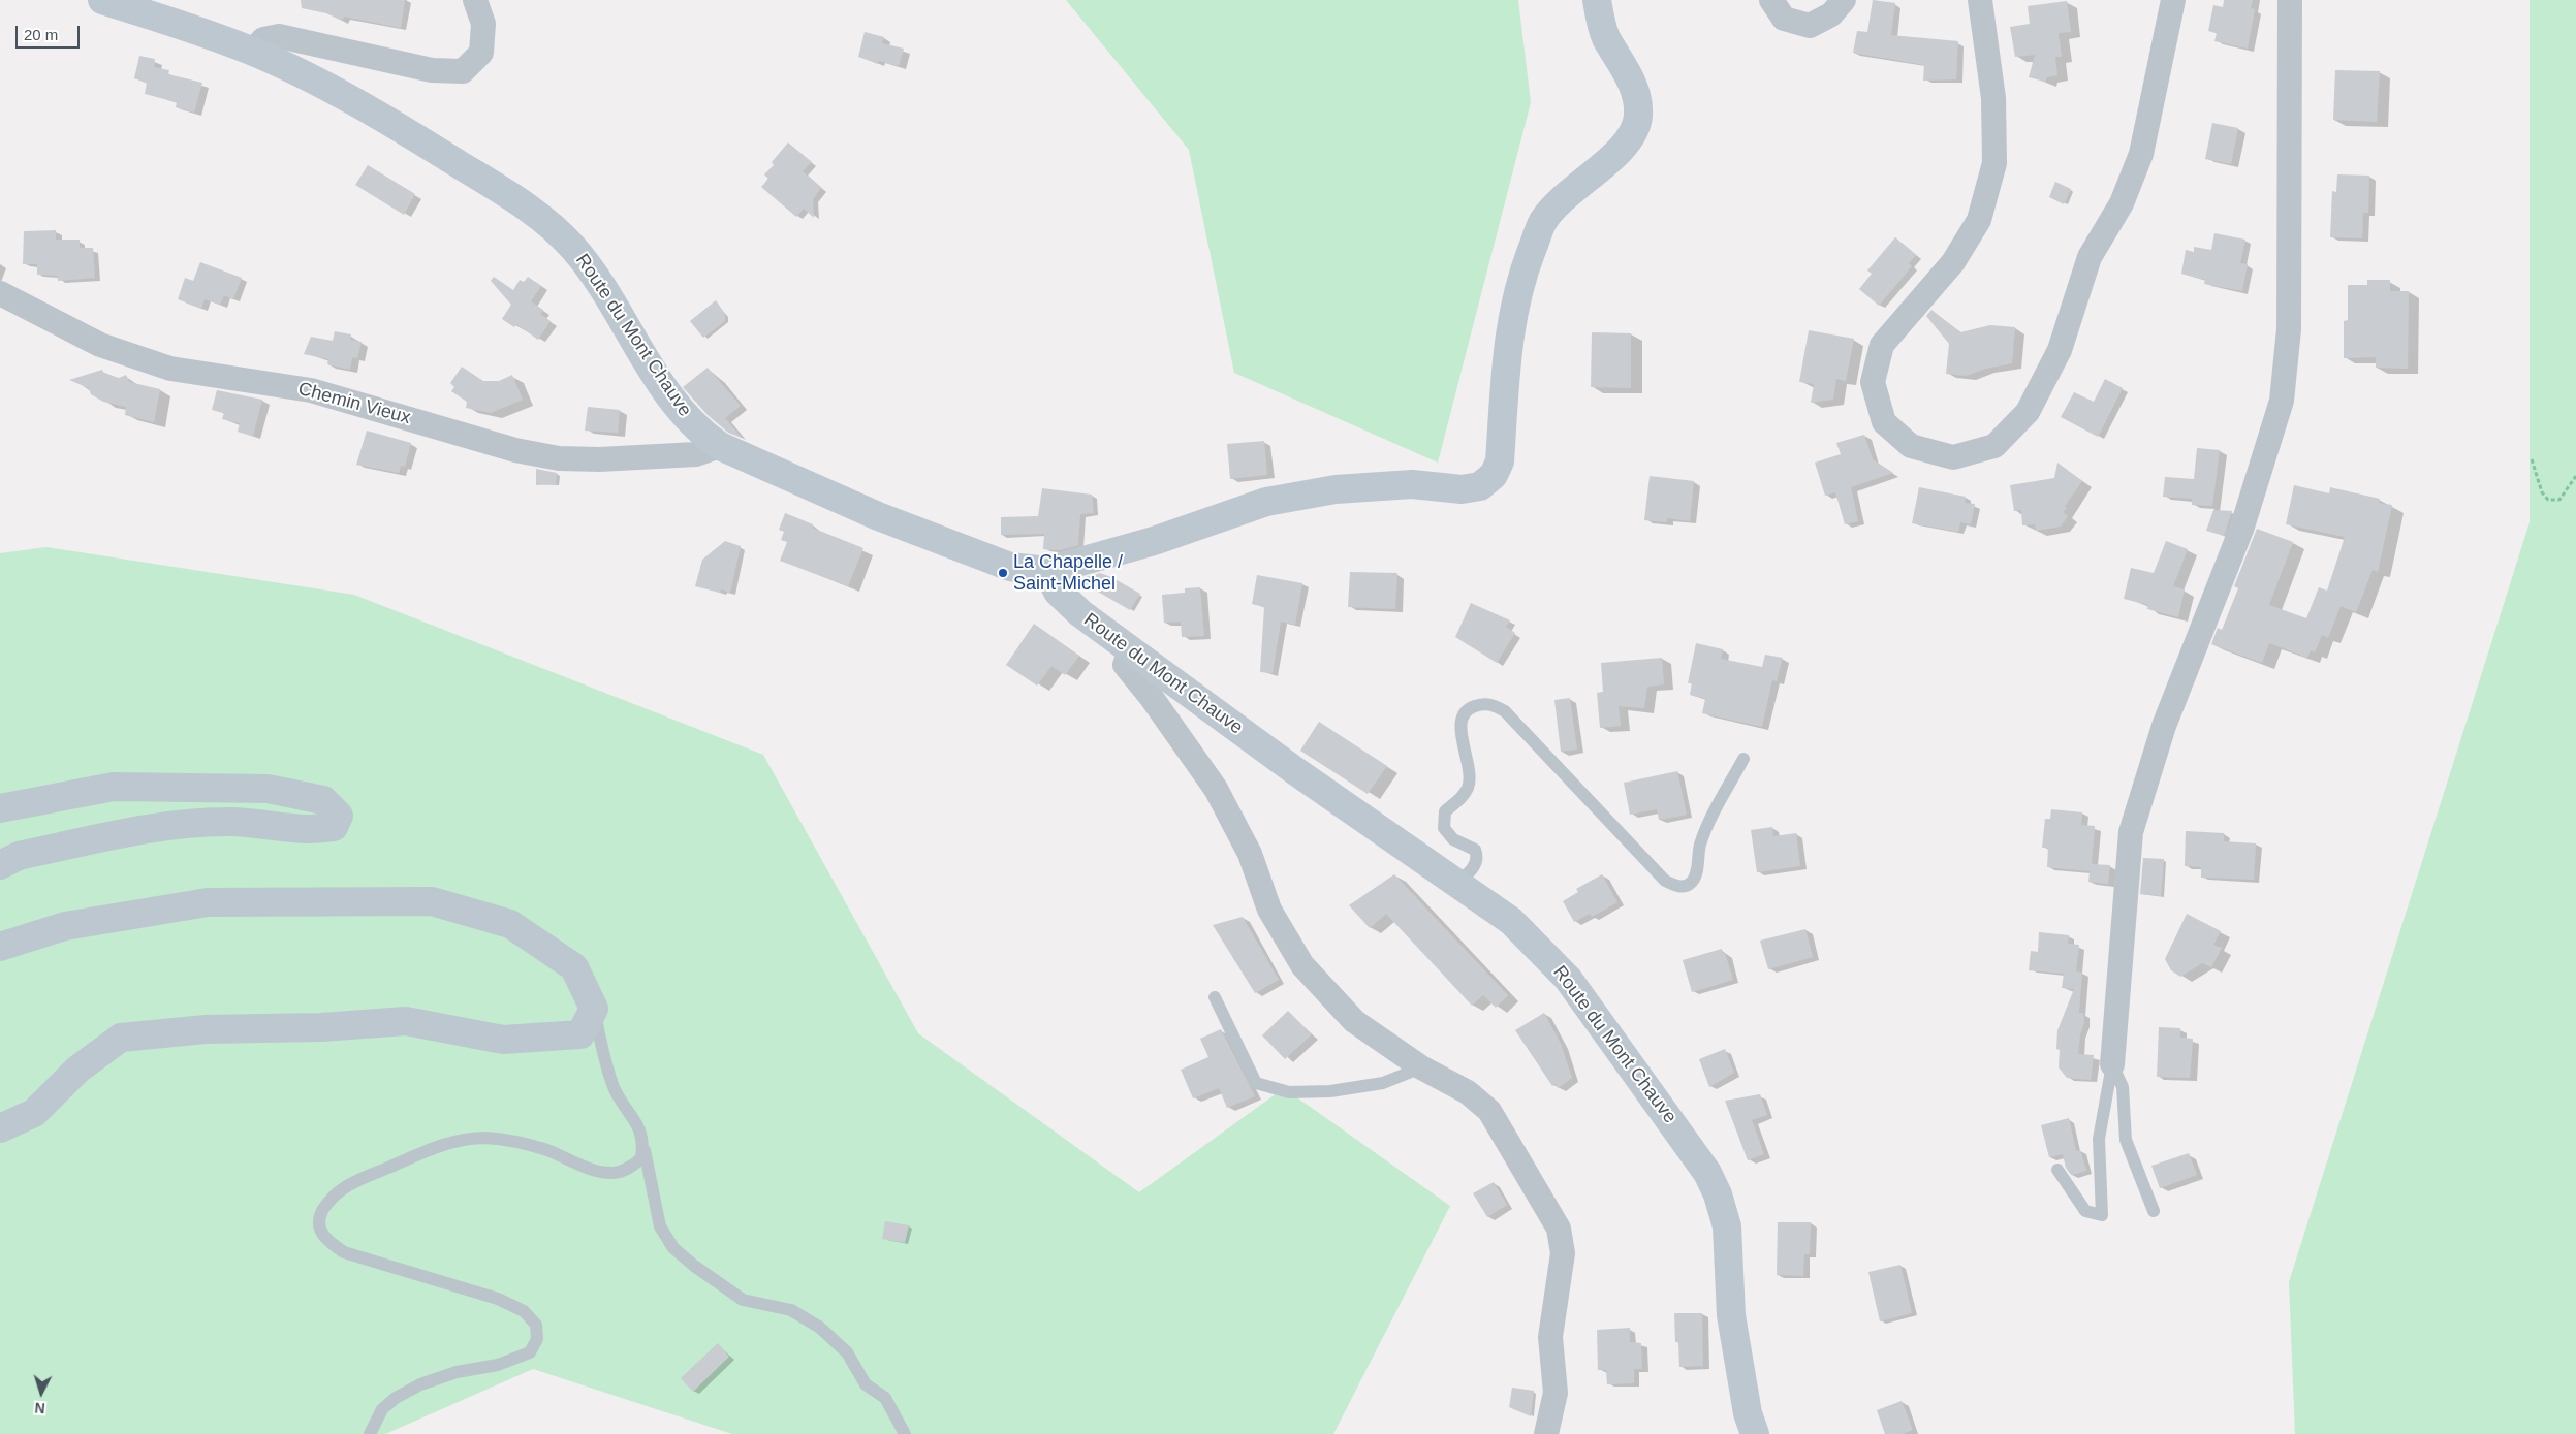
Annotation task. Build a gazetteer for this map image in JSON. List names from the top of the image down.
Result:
{
  "streets": {
    "street": ["Route du Mont Chauve", "Chemin Vieux"]
  },
  "crossings": [
    ["Route du Mont Chauve", "Chemin Vieux"]
  ],
  "places": ["La Chapelle / Saint-Michel"],
  "scale_bar": "20 m",
  "north": "bottom"
}
